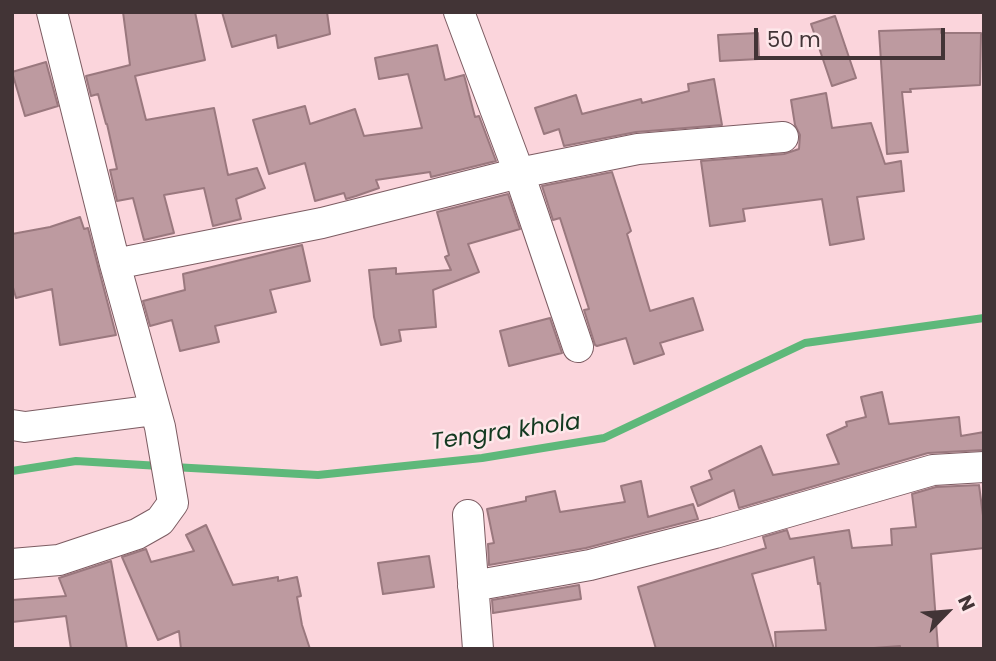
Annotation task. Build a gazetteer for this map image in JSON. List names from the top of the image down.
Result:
{
  "water": ["Tengra khola"],
  "scale_bar": "50 m",
  "north": "top right"
}
